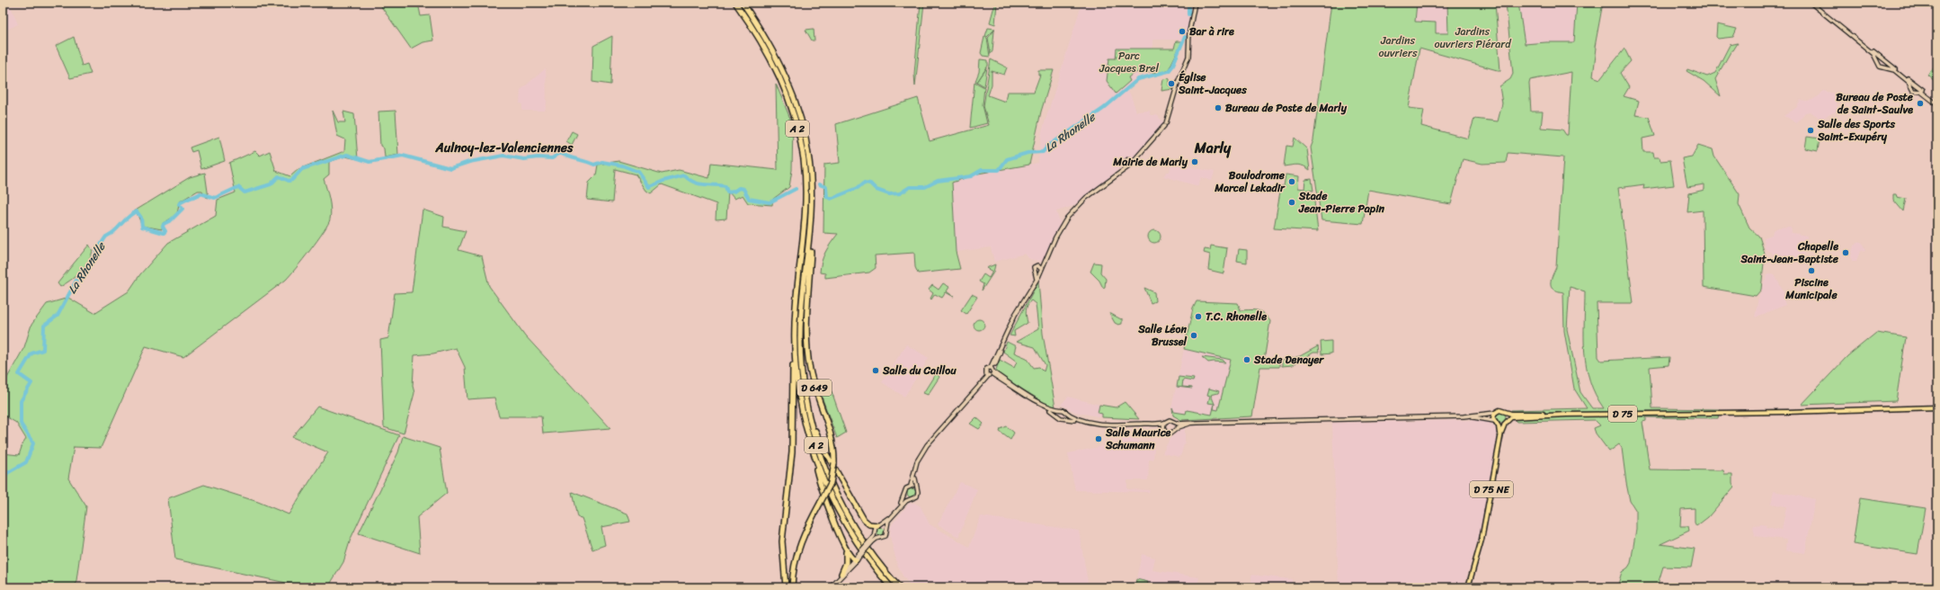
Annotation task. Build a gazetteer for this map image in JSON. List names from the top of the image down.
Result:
{
  "streets": {
    "highway": ["A 2", "D 649"],
    "main road": ["D 75", "D 75 NE"]
  },
  "crossings": [
    ["A 2", "D 649"],
    ["D 75", "D 75 NE"]
  ],
  "districts": ["Aulnoy-lez-Valenciennes", "Marly"],
  "water": ["La Rhonelle"],
  "parks": ["Jardins ouvriers Piérard", "Jardins ouvriers", "Parc Jacques Brel"],
  "places": [
    "Bar à rire",
    "Église Saint-Jacques",
    "Bureau de Poste de Saint-Saulve",
    "Bureau de Poste de Marly",
    "Salle des Sports Saint-Exupéry",
    "Mairie de Marly",
    "Boulodrome Marcel Lekadir",
    "Stade Jean-Pierre Papin",
    "Chapelle Saint-Jean-Baptiste",
    "Piscine Municipale",
    "T.C. Rhonelle",
    "Salle Léon Brussel",
    "Stade Denayer",
    "Salle du Caillou",
    "Salle Maurice Schumann"
  ]
}
